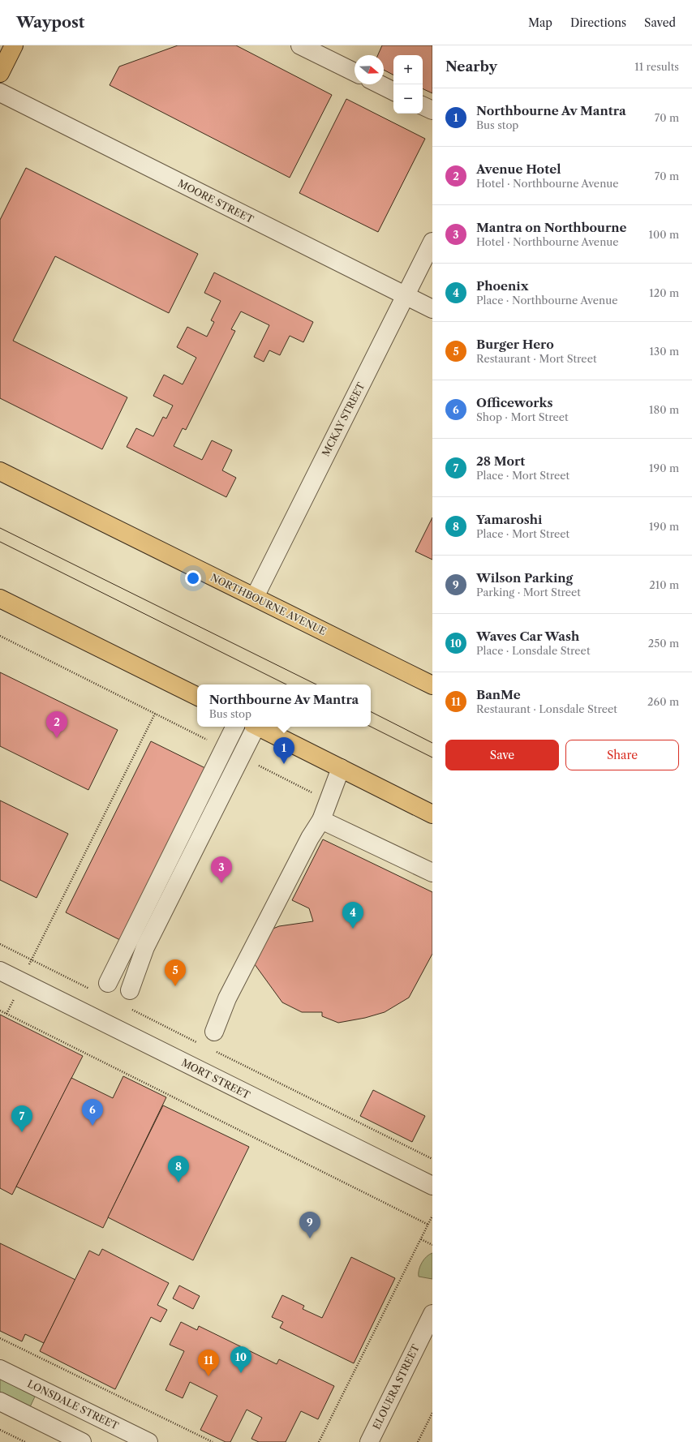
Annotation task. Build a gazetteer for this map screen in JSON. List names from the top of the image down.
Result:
{
  "streets": {
    "main road": ["NORTHBOURNE AVENUE"],
    "street": [
      "MOORE STREET",
      "MCKAY STREET",
      "MORT STREET",
      "ELOUERA STREET",
      "LONSDALE STREET"
    ]
  },
  "crossings": [
    ["MOORE STREET", "MCKAY STREET"],
    ["MCKAY STREET", "NORTHBOURNE AVENUE"]
  ],
  "north": "right",
  "page": {
    "header": "Waypost",
    "nav": ["Map", "Directions", "Saved"],
    "heading": ["Nearby", "11 results"],
    "map_buttons": ["+", "−"],
    "list": [
      {
        "mark": "1",
        "name": "Northbourne Av Mantra",
        "note": "Bus stop",
        "value": "70 m"
      },
      {
        "mark": "2",
        "name": "Avenue Hotel",
        "note": "Hotel · Northbourne Avenue",
        "value": "70 m"
      },
      {
        "mark": "3",
        "name": "Mantra on Northbourne",
        "note": "Hotel · Northbourne Avenue",
        "value": "100 m"
      },
      {
        "mark": "4",
        "name": "Phoenix",
        "note": "Place · Northbourne Avenue",
        "value": "120 m"
      },
      {
        "mark": "5",
        "name": "Burger Hero",
        "note": "Restaurant · Mort Street",
        "value": "130 m"
      },
      {
        "mark": "6",
        "name": "Officeworks",
        "note": "Shop · Mort Street",
        "value": "180 m"
      },
      {
        "mark": "7",
        "name": "28 Mort",
        "note": "Place · Mort Street",
        "value": "190 m"
      },
      {
        "mark": "8",
        "name": "Yamaroshi",
        "note": "Place · Mort Street",
        "value": "190 m"
      },
      {
        "mark": "9",
        "name": "Wilson Parking",
        "note": "Parking · Mort Street",
        "value": "210 m"
      },
      {
        "mark": "10",
        "name": "Waves Car Wash",
        "note": "Place · Lonsdale Street",
        "value": "250 m"
      },
      {
        "mark": "11",
        "name": "BanMe",
        "note": "Restaurant · Lonsdale Street",
        "value": "260 m"
      }
    ],
    "popup": ["Northbourne Av Mantra", "Bus stop"],
    "pins": [
      "2",
      "1",
      "3",
      "4",
      "5",
      "6",
      "7",
      "8",
      "9",
      "10",
      "11"
    ],
    "buttons": ["Save", "Share"]
  }
}
